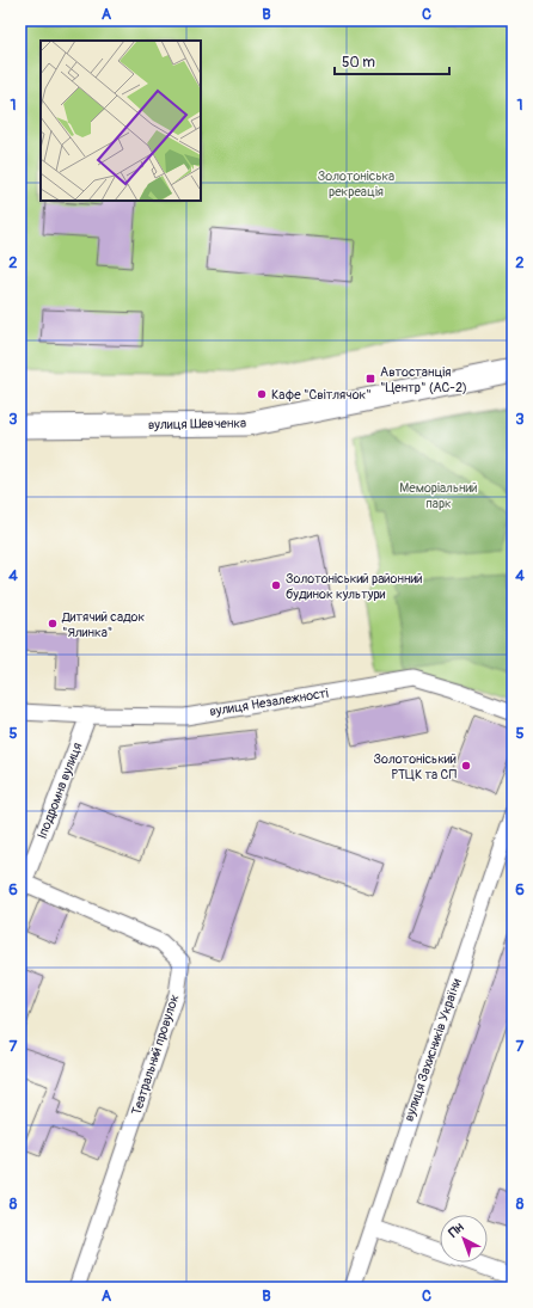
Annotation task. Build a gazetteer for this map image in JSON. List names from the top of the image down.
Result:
{
  "streets": {
    "main road": ["вулиця Шевченка"],
    "street": [
      "вулиця Незалежності",
      "Іподромна вулиця",
      "вулиця Захисників України",
      "Театральний провулок"
    ]
  },
  "crossings": [
    ["вулиця Незалежності", "Іподромна вулиця"],
    ["Іподромна вулиця", "Театральний провулок"]
  ],
  "parks": ["Золотоніська рекреація", "Меморіальний парк"],
  "places": {
    "transit": ["Автостанція \"Центр\" (АС-2)"],
    "other": [
      "Кафе \"Світлячок\"",
      "Золотоніський районний будинок культури",
      "Дитячий садок \"Ялинка\"",
      "Золотоніський РТЦК та СП"
    ]
  },
  "scale_bar": "50 m",
  "north": "top left",
  "grid": {
    "columns": ["A", "B", "C"],
    "rows": [
      "1",
      "2",
      "3",
      "4",
      "5",
      "6",
      "7",
      "8"
    ]
  }
}
